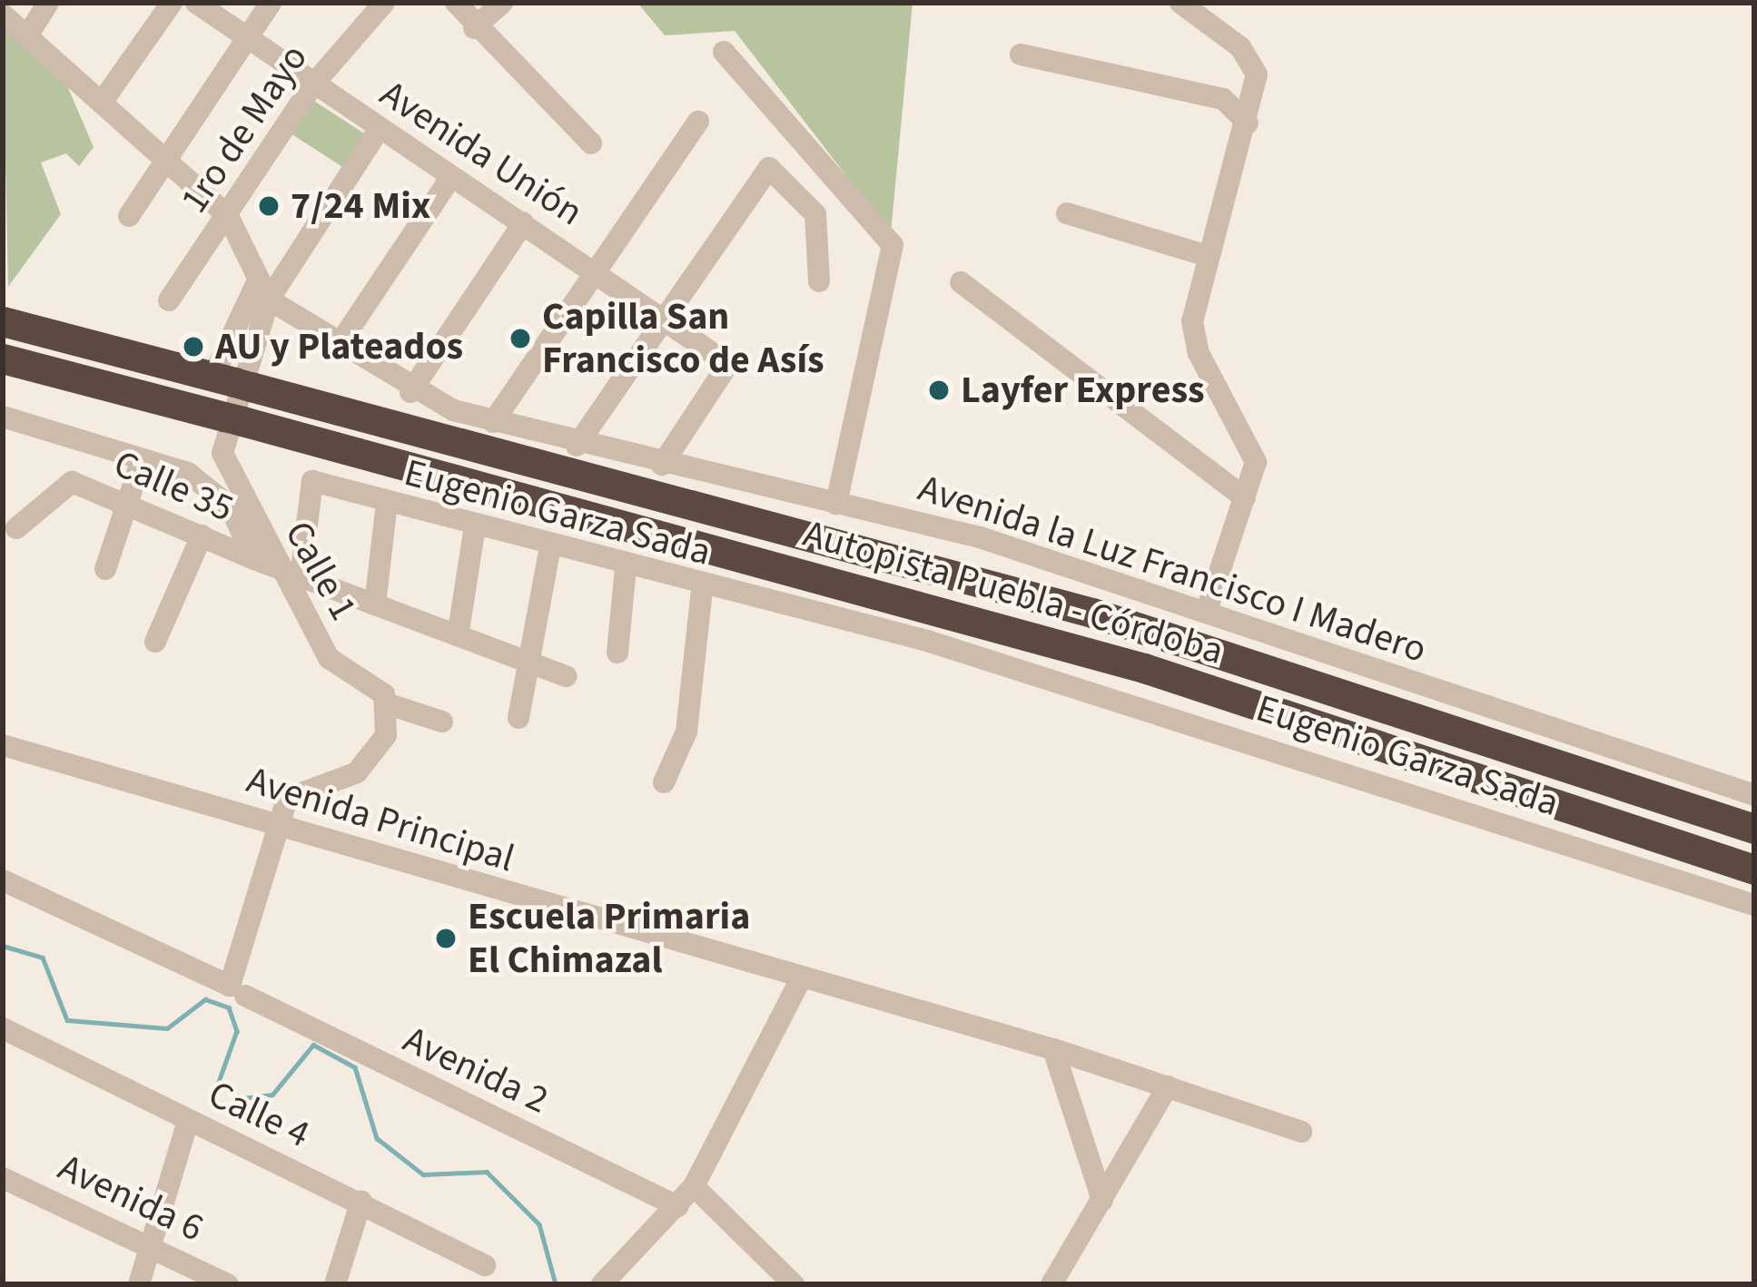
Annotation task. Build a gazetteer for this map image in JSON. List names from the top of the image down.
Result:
{
  "streets": {
    "highway": ["Autopista Puebla - Córdoba"],
    "street": [
      "1ro de Mayo",
      "Avenida Unión",
      "Calle 35",
      "Eugenio Garza Sada",
      "Avenida la Luz Francisco I Madero",
      "Calle 1",
      "Avenida Principal",
      "Avenida 2",
      "Calle 4",
      "Avenida 6"
    ]
  },
  "crossings": [
    ["1ro de Mayo", "Avenida Unión"],
    ["Avenida Unión", "Avenida la Luz Francisco I Madero"],
    ["Calle 35", "Calle 1"],
    ["Avenida la Luz Francisco I Madero", "Calle 1"]
  ],
  "places": [
    "7/24 Mix",
    "Capilla San Francisco de Asís",
    "AU y Plateados",
    "Layfer Express",
    "Escuela Primaria El Chimazal"
  ]
}
